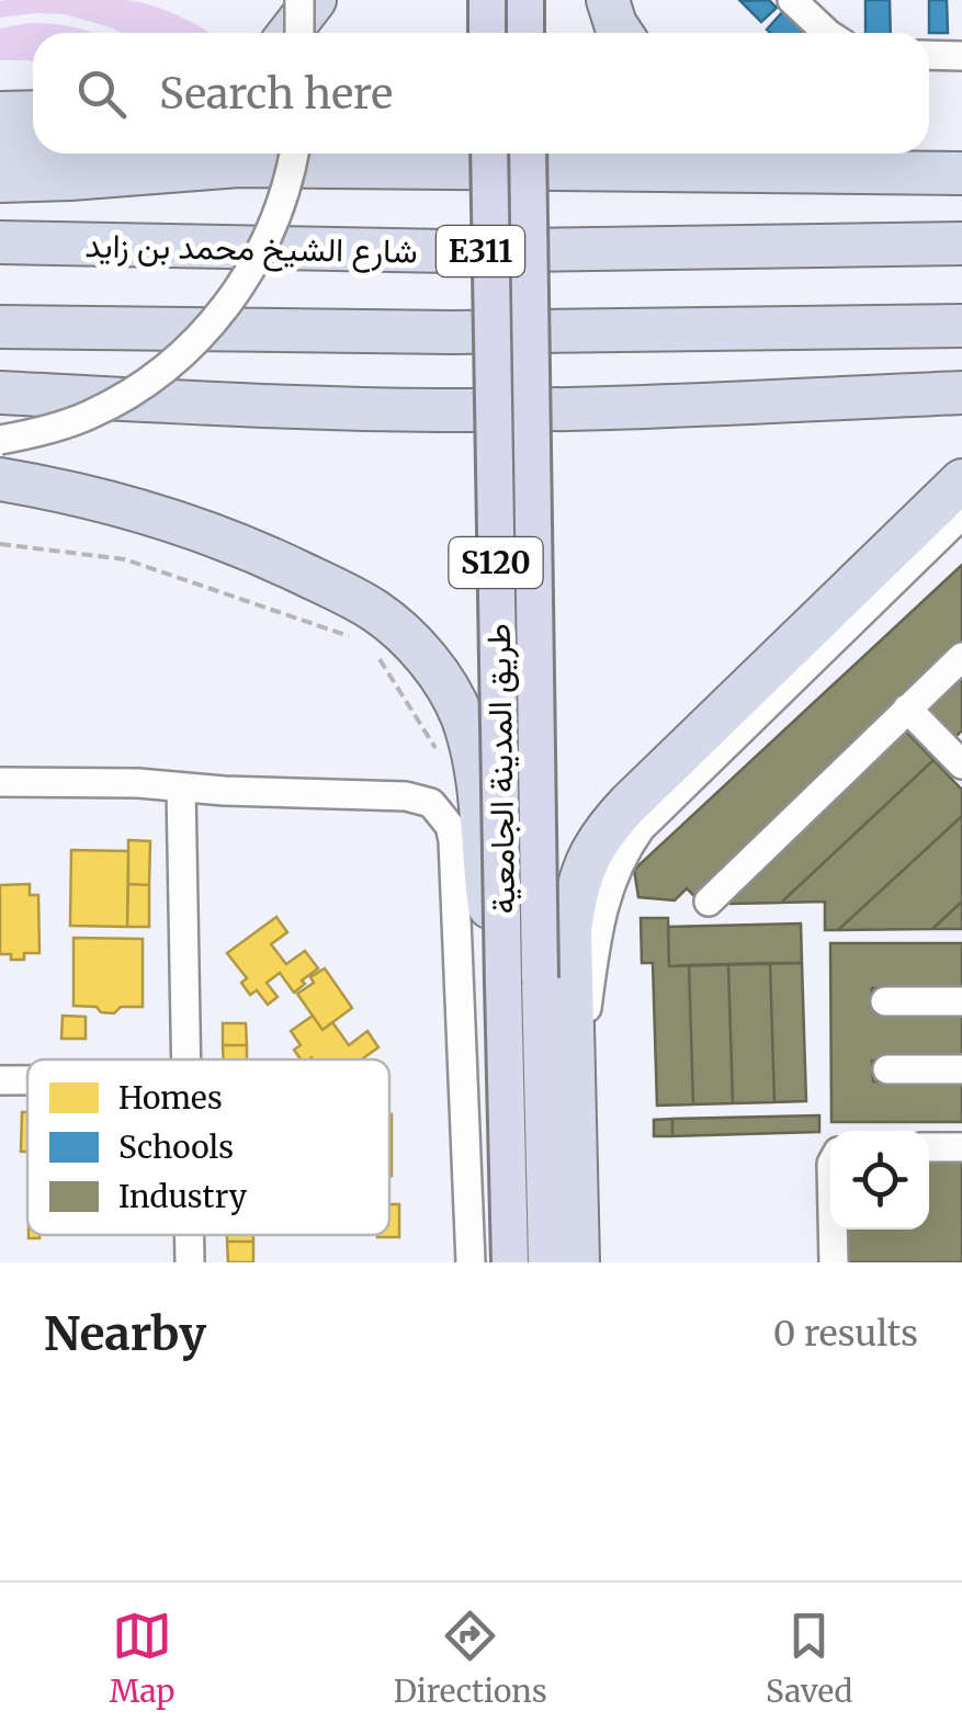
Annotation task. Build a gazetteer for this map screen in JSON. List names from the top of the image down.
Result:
{
  "streets": {
    "highway": ["شارع الشيخ محمد بن زايد", "E311"],
    "main road": ["S120", "طريق المدينة الجامعية"]
  },
  "legend": ["Homes", "Schools", "Industry"],
  "page": {
    "search": "Search here",
    "heading": ["Nearby", "0 results"],
    "nav": ["Map", "Directions", "Saved"]
  }
}
